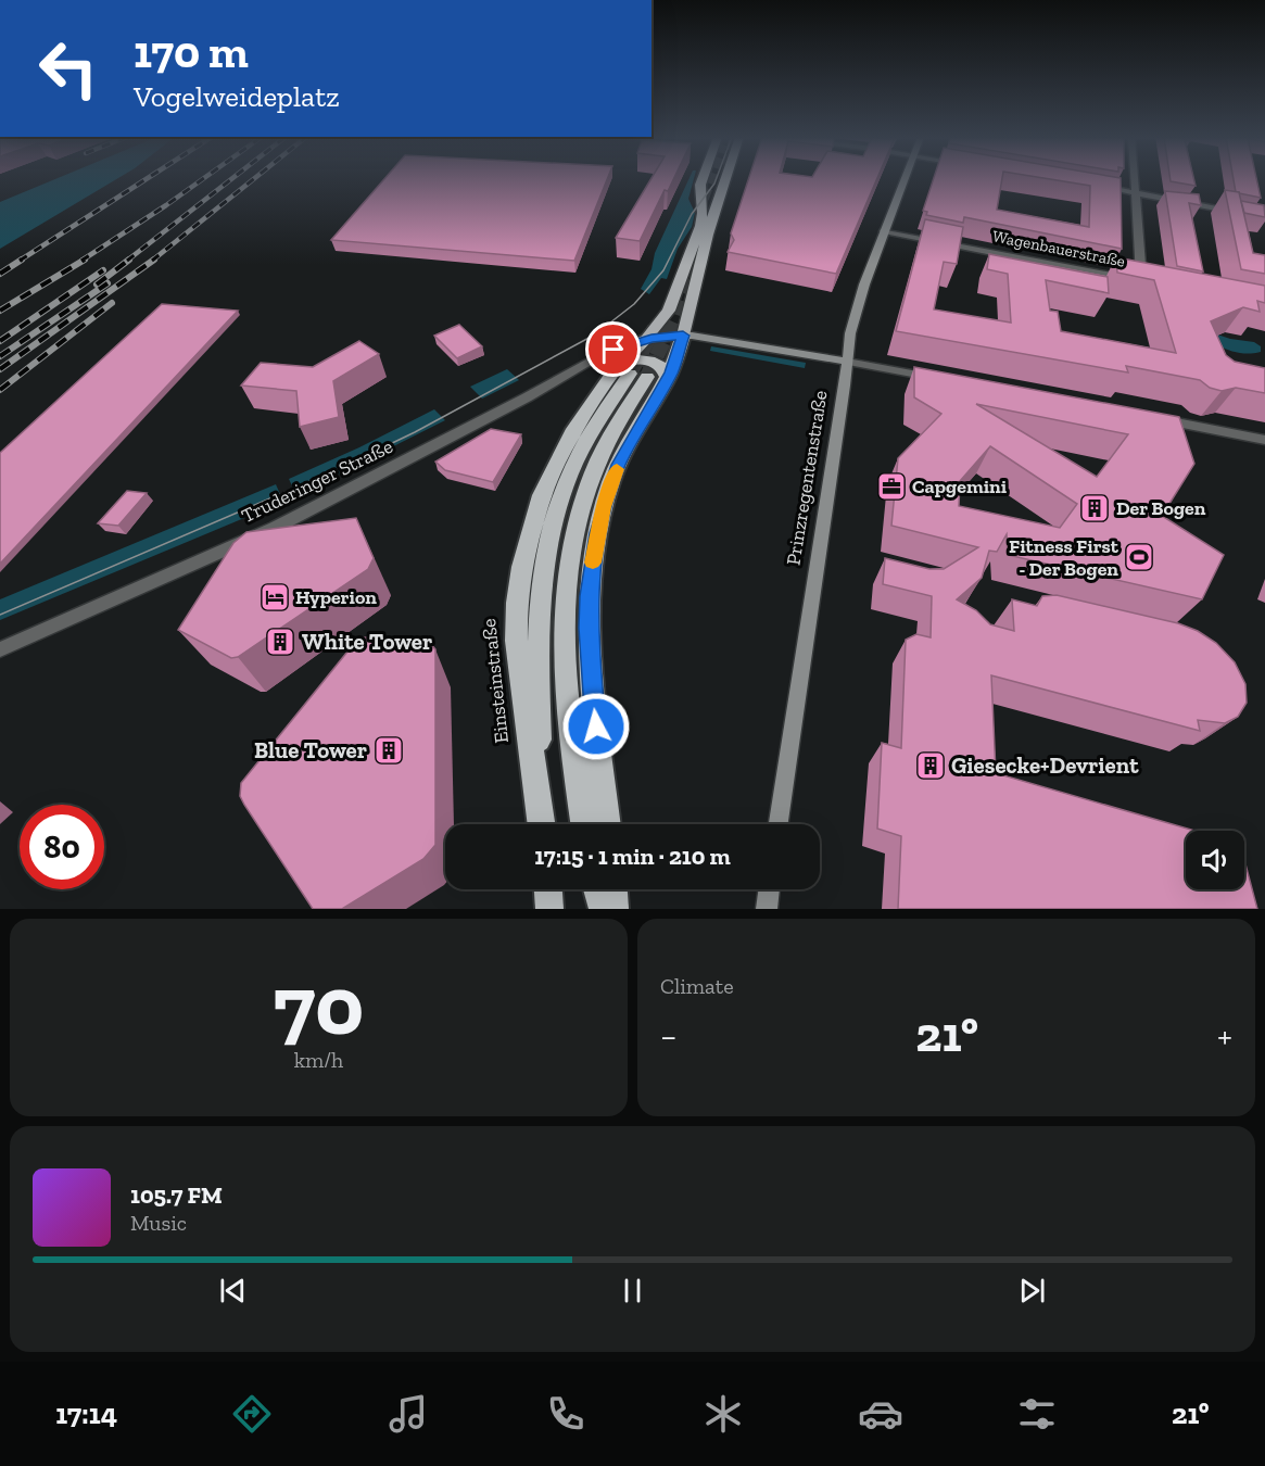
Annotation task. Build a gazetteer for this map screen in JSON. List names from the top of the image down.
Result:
{
  "streets": {
    "main road": ["Prinzregentenstraße"],
    "street": ["Wagenbauerstraße", "Truderinger Straße"]
  },
  "crossings": [
    ["Wagenbauerstraße", "Prinzregentenstraße"]
  ],
  "places": {
    "office": ["Capgemini"],
    "building": [
      "Der Bogen",
      "White Tower",
      "Blue Tower",
      "Giesecke+Devrient"
    ],
    "sports": ["Fitness First - Der Bogen"],
    "hotel": ["Hyperion"]
  },
  "page": {
    "turn": ["170 m", "Vogelweideplatz"],
    "limit": "80",
    "trip": "17:15 · 1 min · 210 m",
    "tile": [
      ["70", "km/h"],
      "Climate"
    ],
    "heat": ["−", "21°", "+"],
    "song": ["105.7 FM", "Music"],
    "tabs": ["17:14", "21°"]
  }
}
